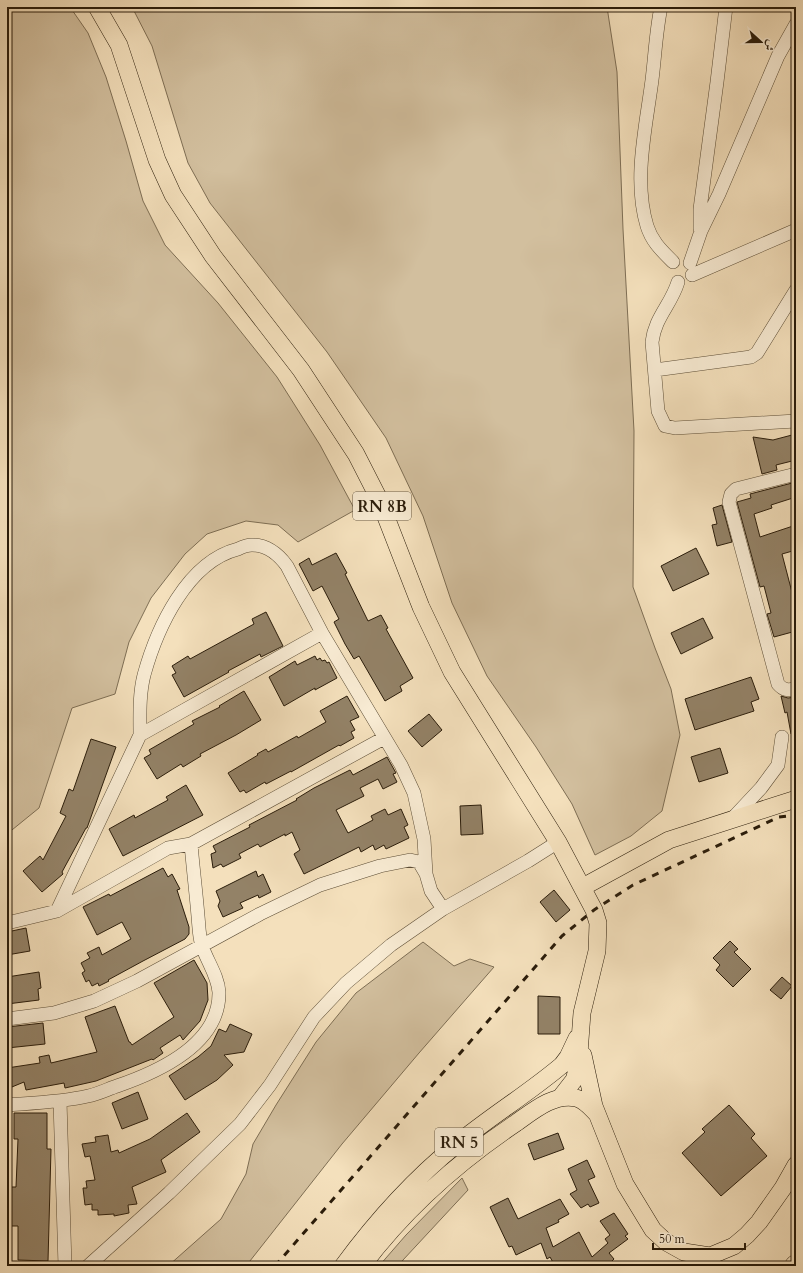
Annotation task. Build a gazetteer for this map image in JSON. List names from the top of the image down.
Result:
{
  "streets": {
    "main road": ["RN 8B", "RN 5"]
  },
  "crossings": [
    ["RN 8B", "RN 5"]
  ],
  "scale_bar": "50 m",
  "north": "right"
}
